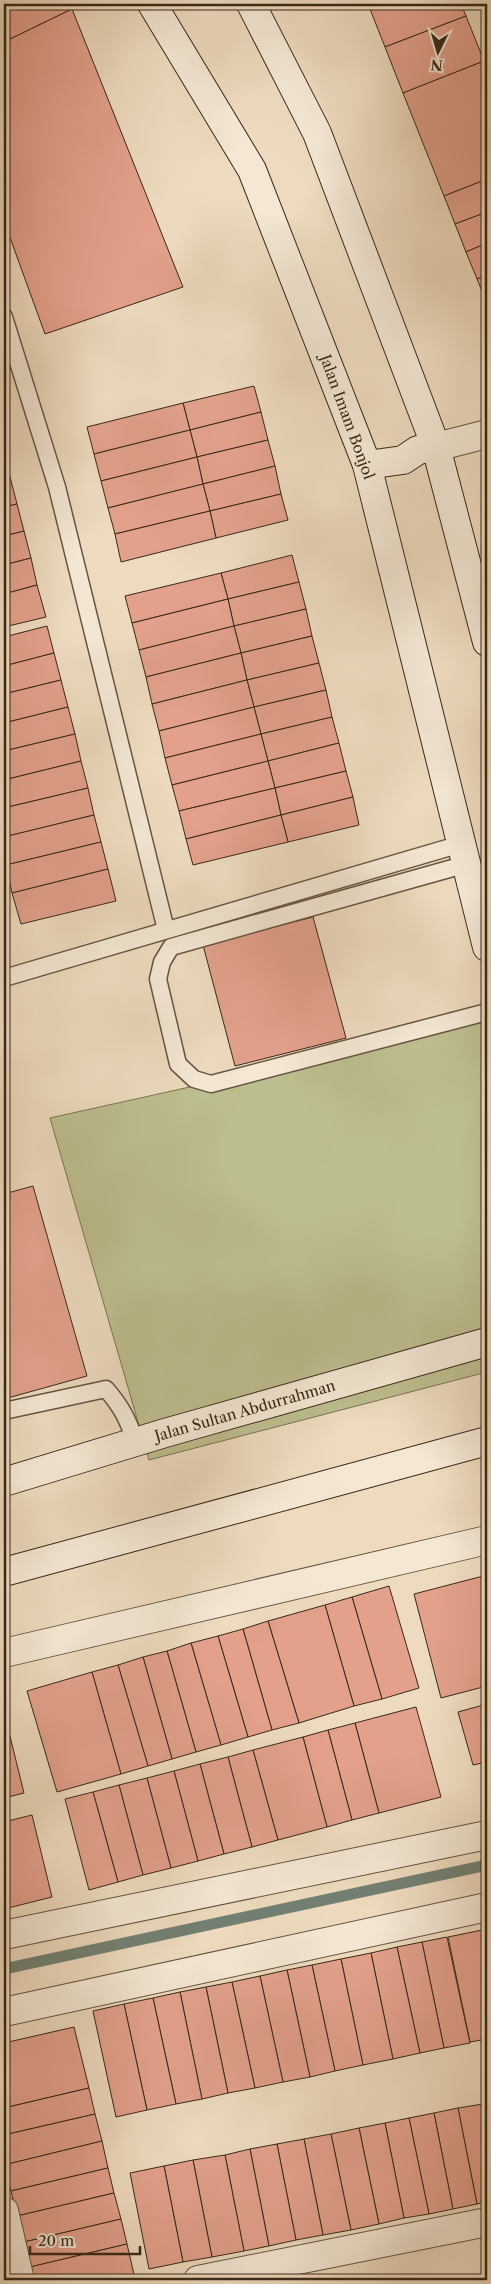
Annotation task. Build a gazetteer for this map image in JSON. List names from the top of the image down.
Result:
{
  "streets": {
    "main road": ["Jalan Imam Bonjol", "Jalan Sultan Abdurrahman"]
  },
  "scale_bar": "20 m",
  "north": "bottom"
}
